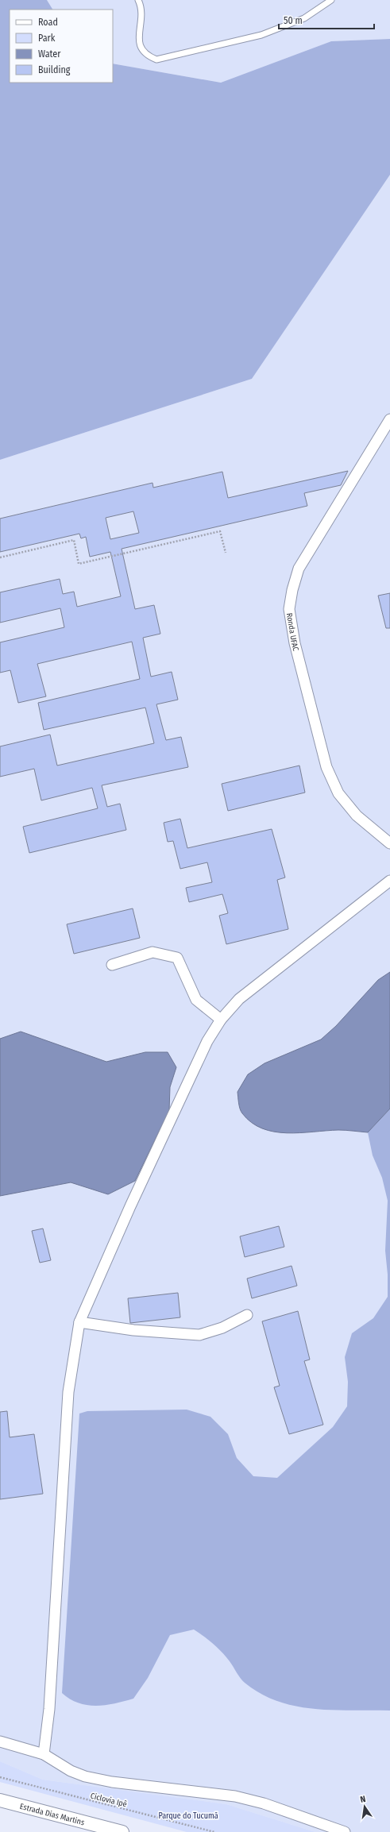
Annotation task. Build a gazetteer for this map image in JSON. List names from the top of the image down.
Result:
{
  "streets": {
    "street": ["Ronda UFAC", "Estrada Dias Martins"],
    "path": ["Ciclovia Ipê"]
  },
  "parks": ["Parque do Tucumã"],
  "legend": [
    "Road",
    "Park",
    "Water",
    "Building"
  ],
  "scale_bar": "50 m",
  "north": "top"
}
